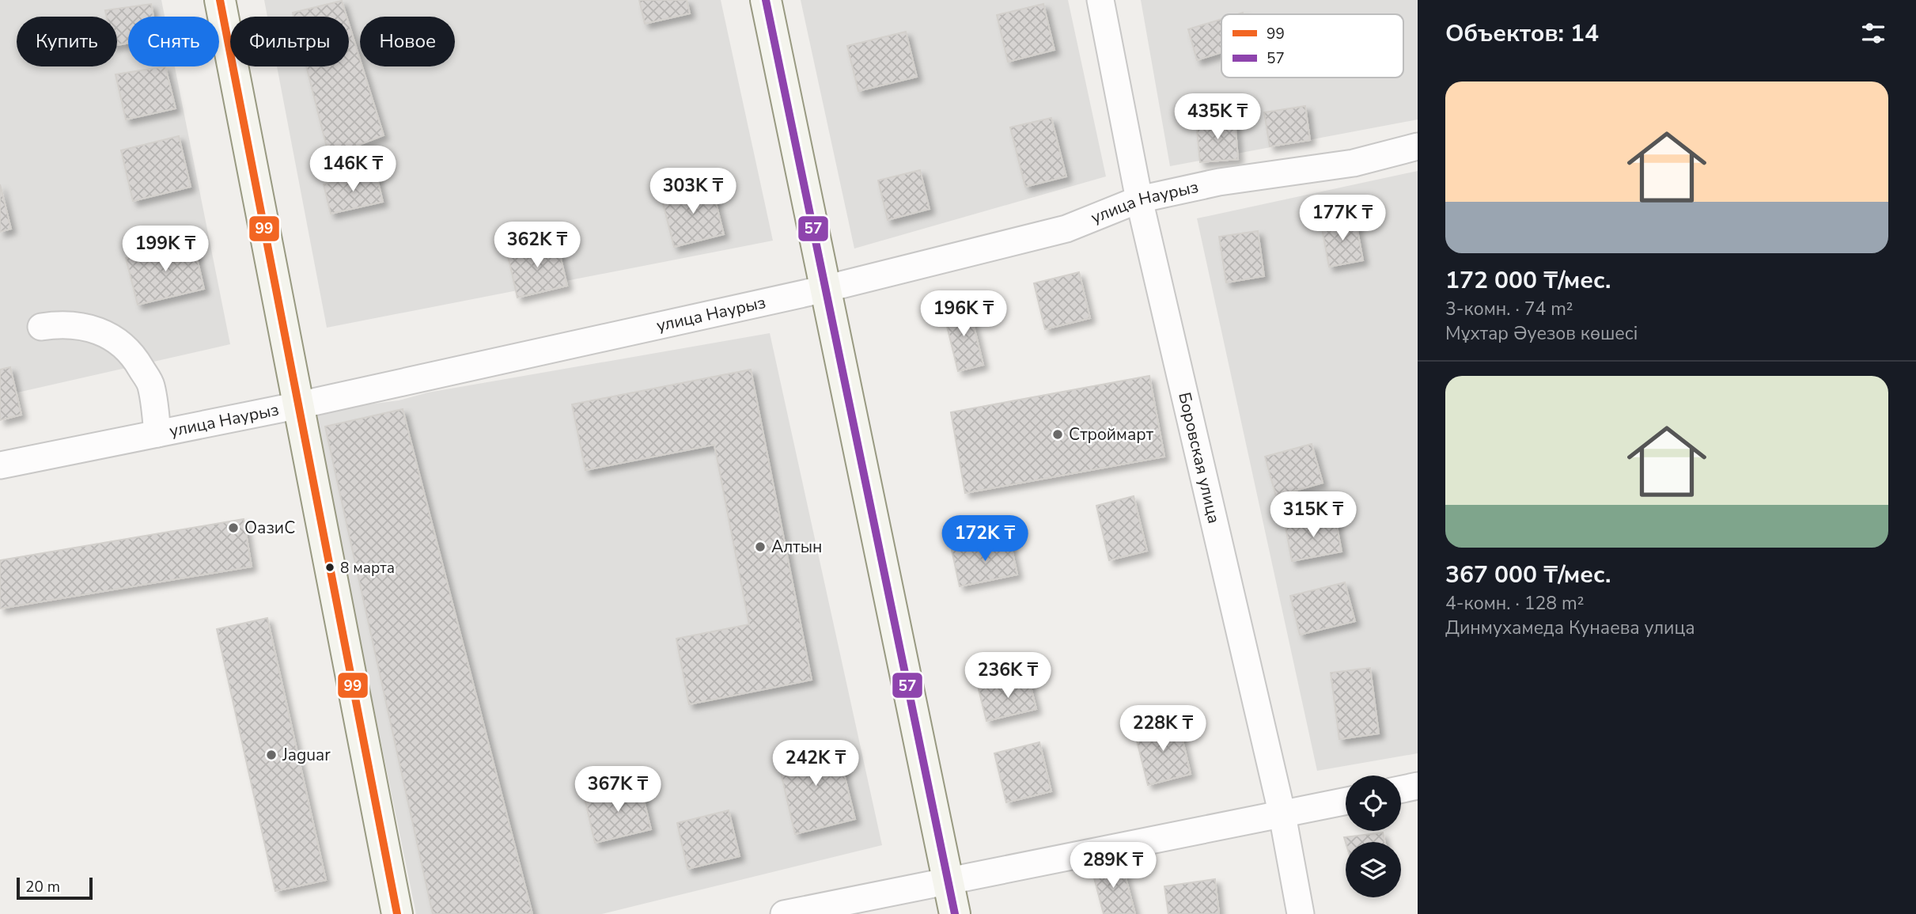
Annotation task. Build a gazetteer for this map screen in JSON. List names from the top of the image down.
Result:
{
  "streets": {
    "street": ["улица Наурыз", "Боровская улица"]
  },
  "crossings": [
    ["улица Наурыз", "Боровская улица"]
  ],
  "places": [
    "Строймарт",
    "ОазиС",
    "Алтын",
    "8 марта",
    "Jaguar"
  ],
  "lines": ["transit line 99", "transit line 57"],
  "legend": ["99", "57"],
  "scale_bar": "20 m",
  "page": {
    "heading": "Объектов: 14",
    "chip": [
      "Купить",
      "Снять",
      "Фильтры",
      "Новое"
    ],
    "list": [
      {
        "name": "172 000 ₸/мес.",
        "note": "3-комн. · 74 m² · Мұхтар Әуезов көшесі"
      },
      {
        "name": "367 000 ₸/мес.",
        "note": "4-комн. · 128 m² · Динмухамеда Кунаева улица"
      }
    ],
    "price": [
      "435K ₸",
      "146K ₸",
      "303K ₸",
      "177K ₸",
      "362K ₸",
      "199K ₸",
      "196K ₸",
      "315K ₸",
      "172K ₸",
      "236K ₸",
      "228K ₸",
      "242K ₸",
      "367K ₸",
      "289K ₸"
    ],
    "scale": "20 m"
  }
}
